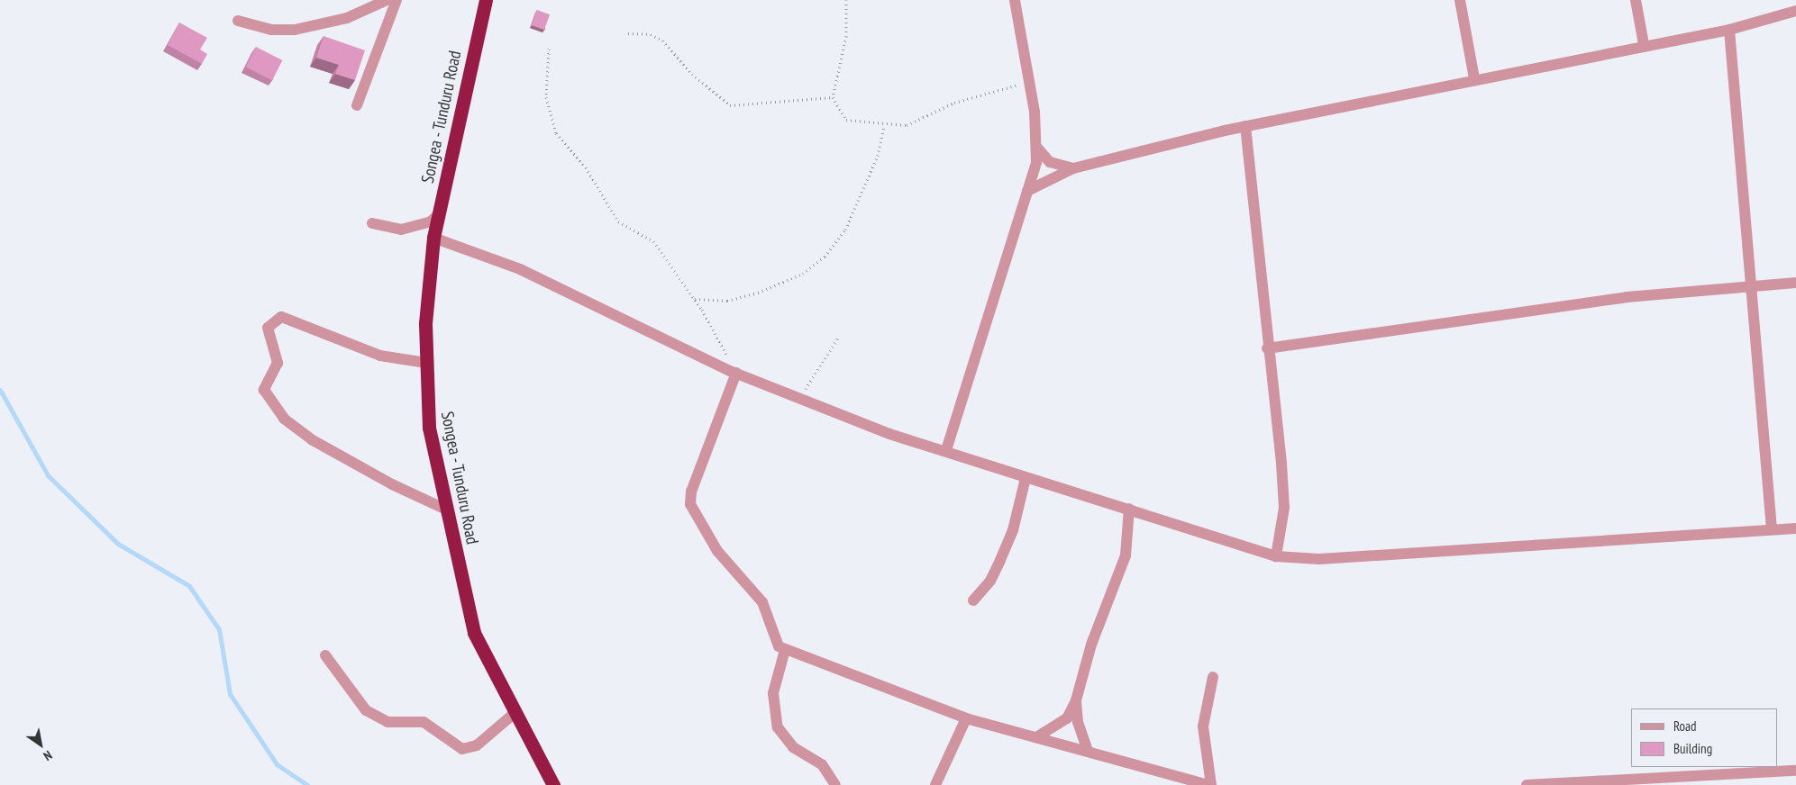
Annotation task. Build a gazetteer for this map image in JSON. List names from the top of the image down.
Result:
{
  "streets": {
    "highway": ["Songea - Tunduru Road"]
  },
  "legend": ["Road", "Building"],
  "north": "bottom right"
}
